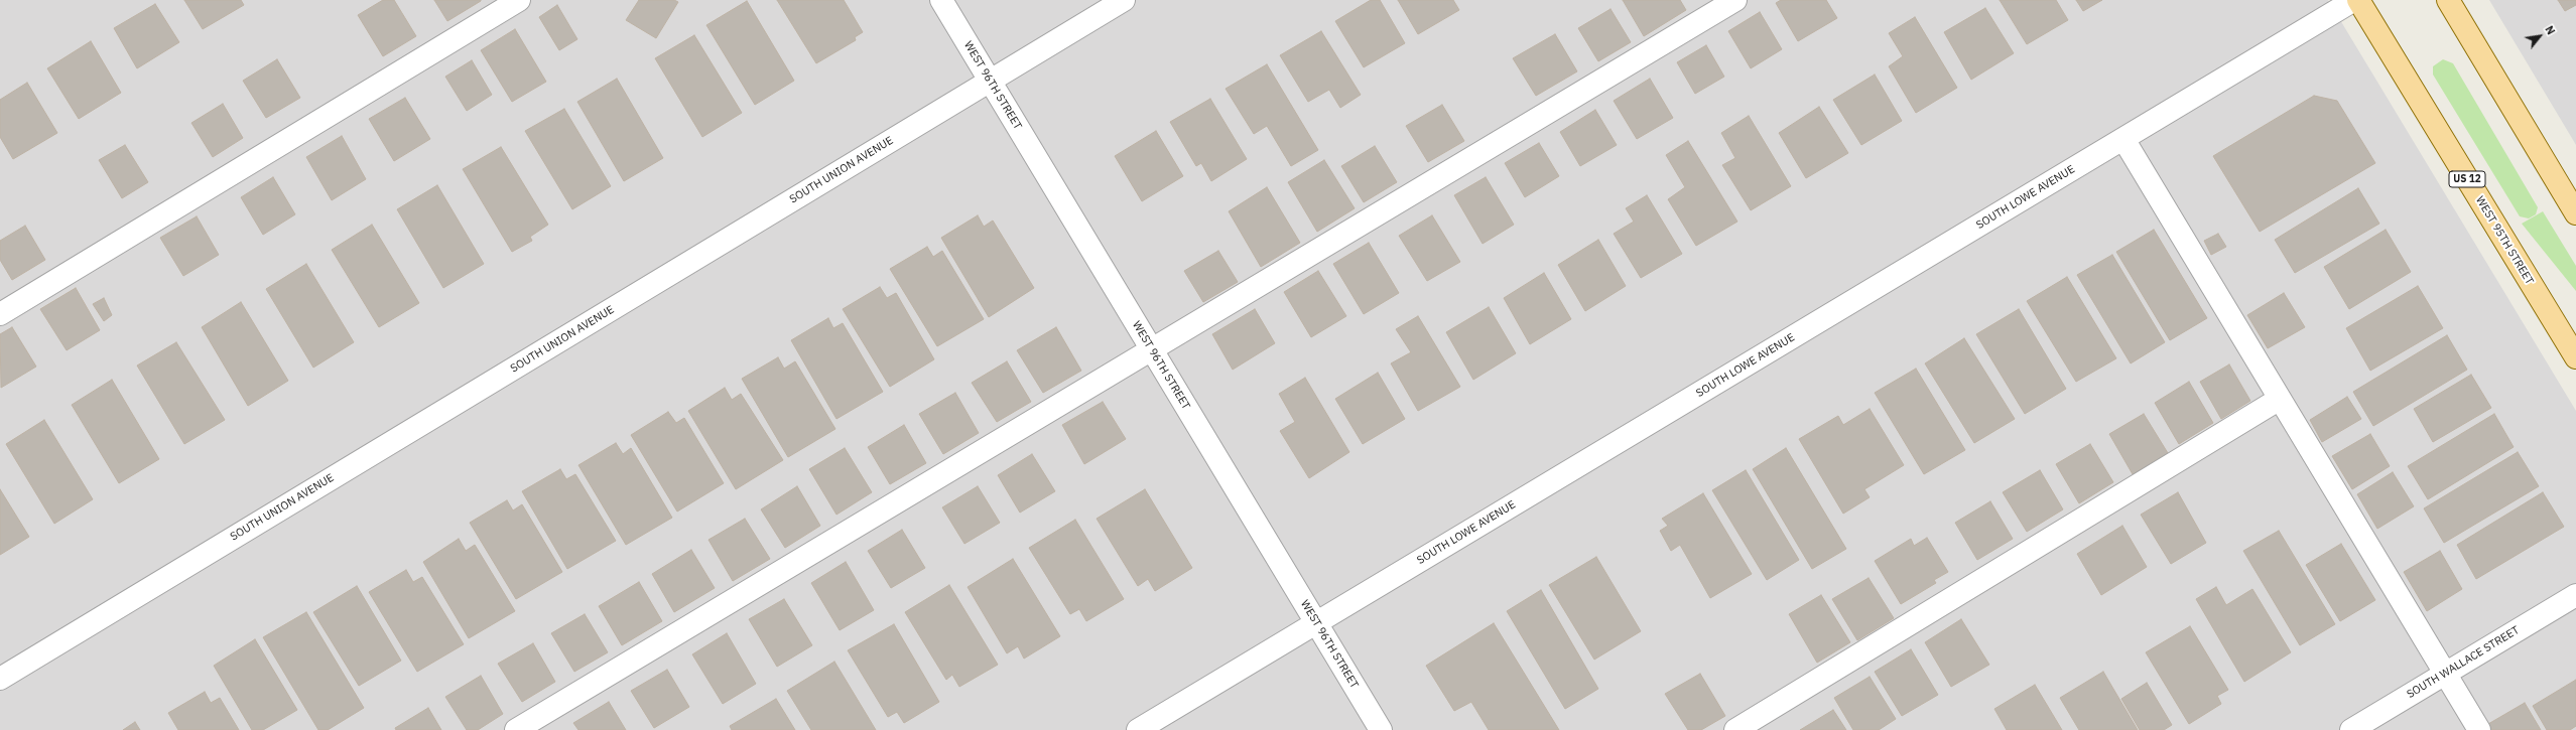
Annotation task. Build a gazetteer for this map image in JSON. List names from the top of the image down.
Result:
{
  "streets": {
    "main road": ["US 12", "WEST 95TH STREET"],
    "street": [
      "WEST 96TH STREET",
      "SOUTH UNION AVENUE",
      "SOUTH LOWE AVENUE",
      "SOUTH WALLACE STREET"
    ]
  },
  "crossings": [
    ["WEST 96TH STREET", "SOUTH UNION AVENUE"],
    ["WEST 96TH STREET", "SOUTH LOWE AVENUE"]
  ],
  "north": "top right"
}
